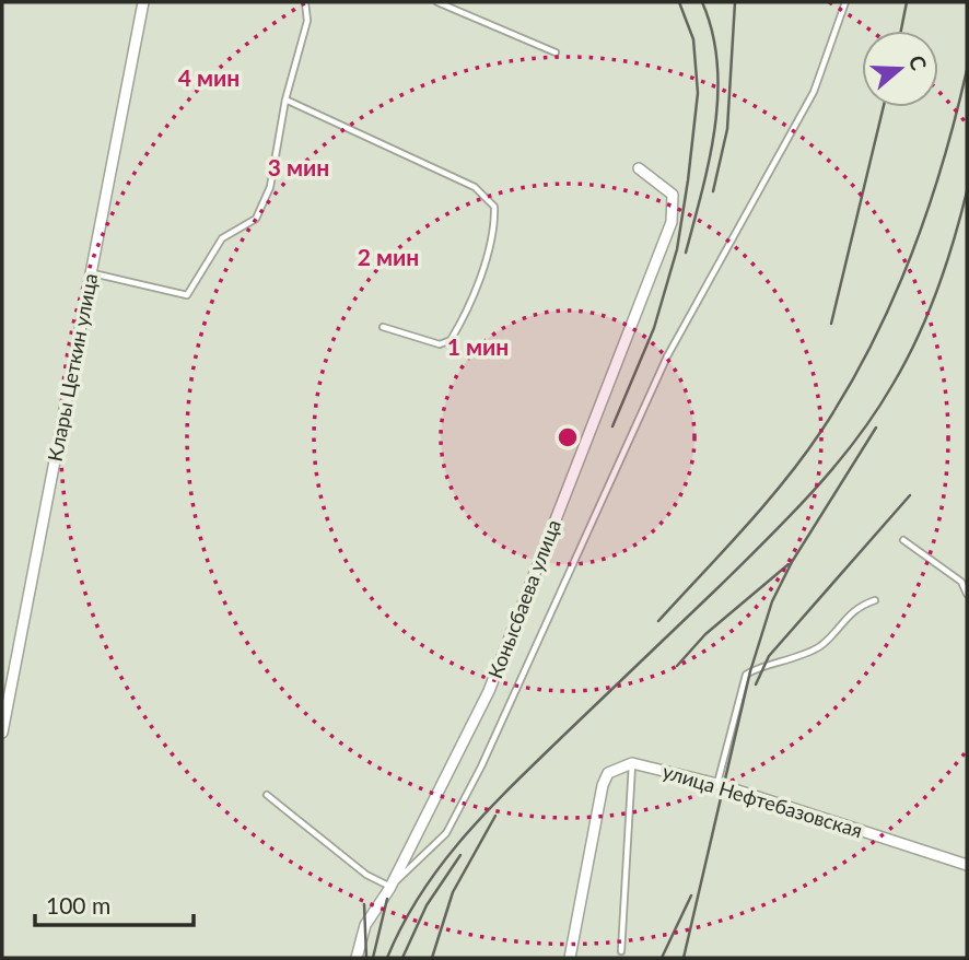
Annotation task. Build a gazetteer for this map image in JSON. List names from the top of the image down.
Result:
{
  "streets": {
    "street": ["Клары Цеткин улица", "Конысбаева улица", "улица Нефтебазовская"]
  },
  "scale_bar": "100 m",
  "north": "right",
  "rings": [
    "4 мин",
    "3 мин",
    "2 мин",
    "1 мин"
  ]
}
